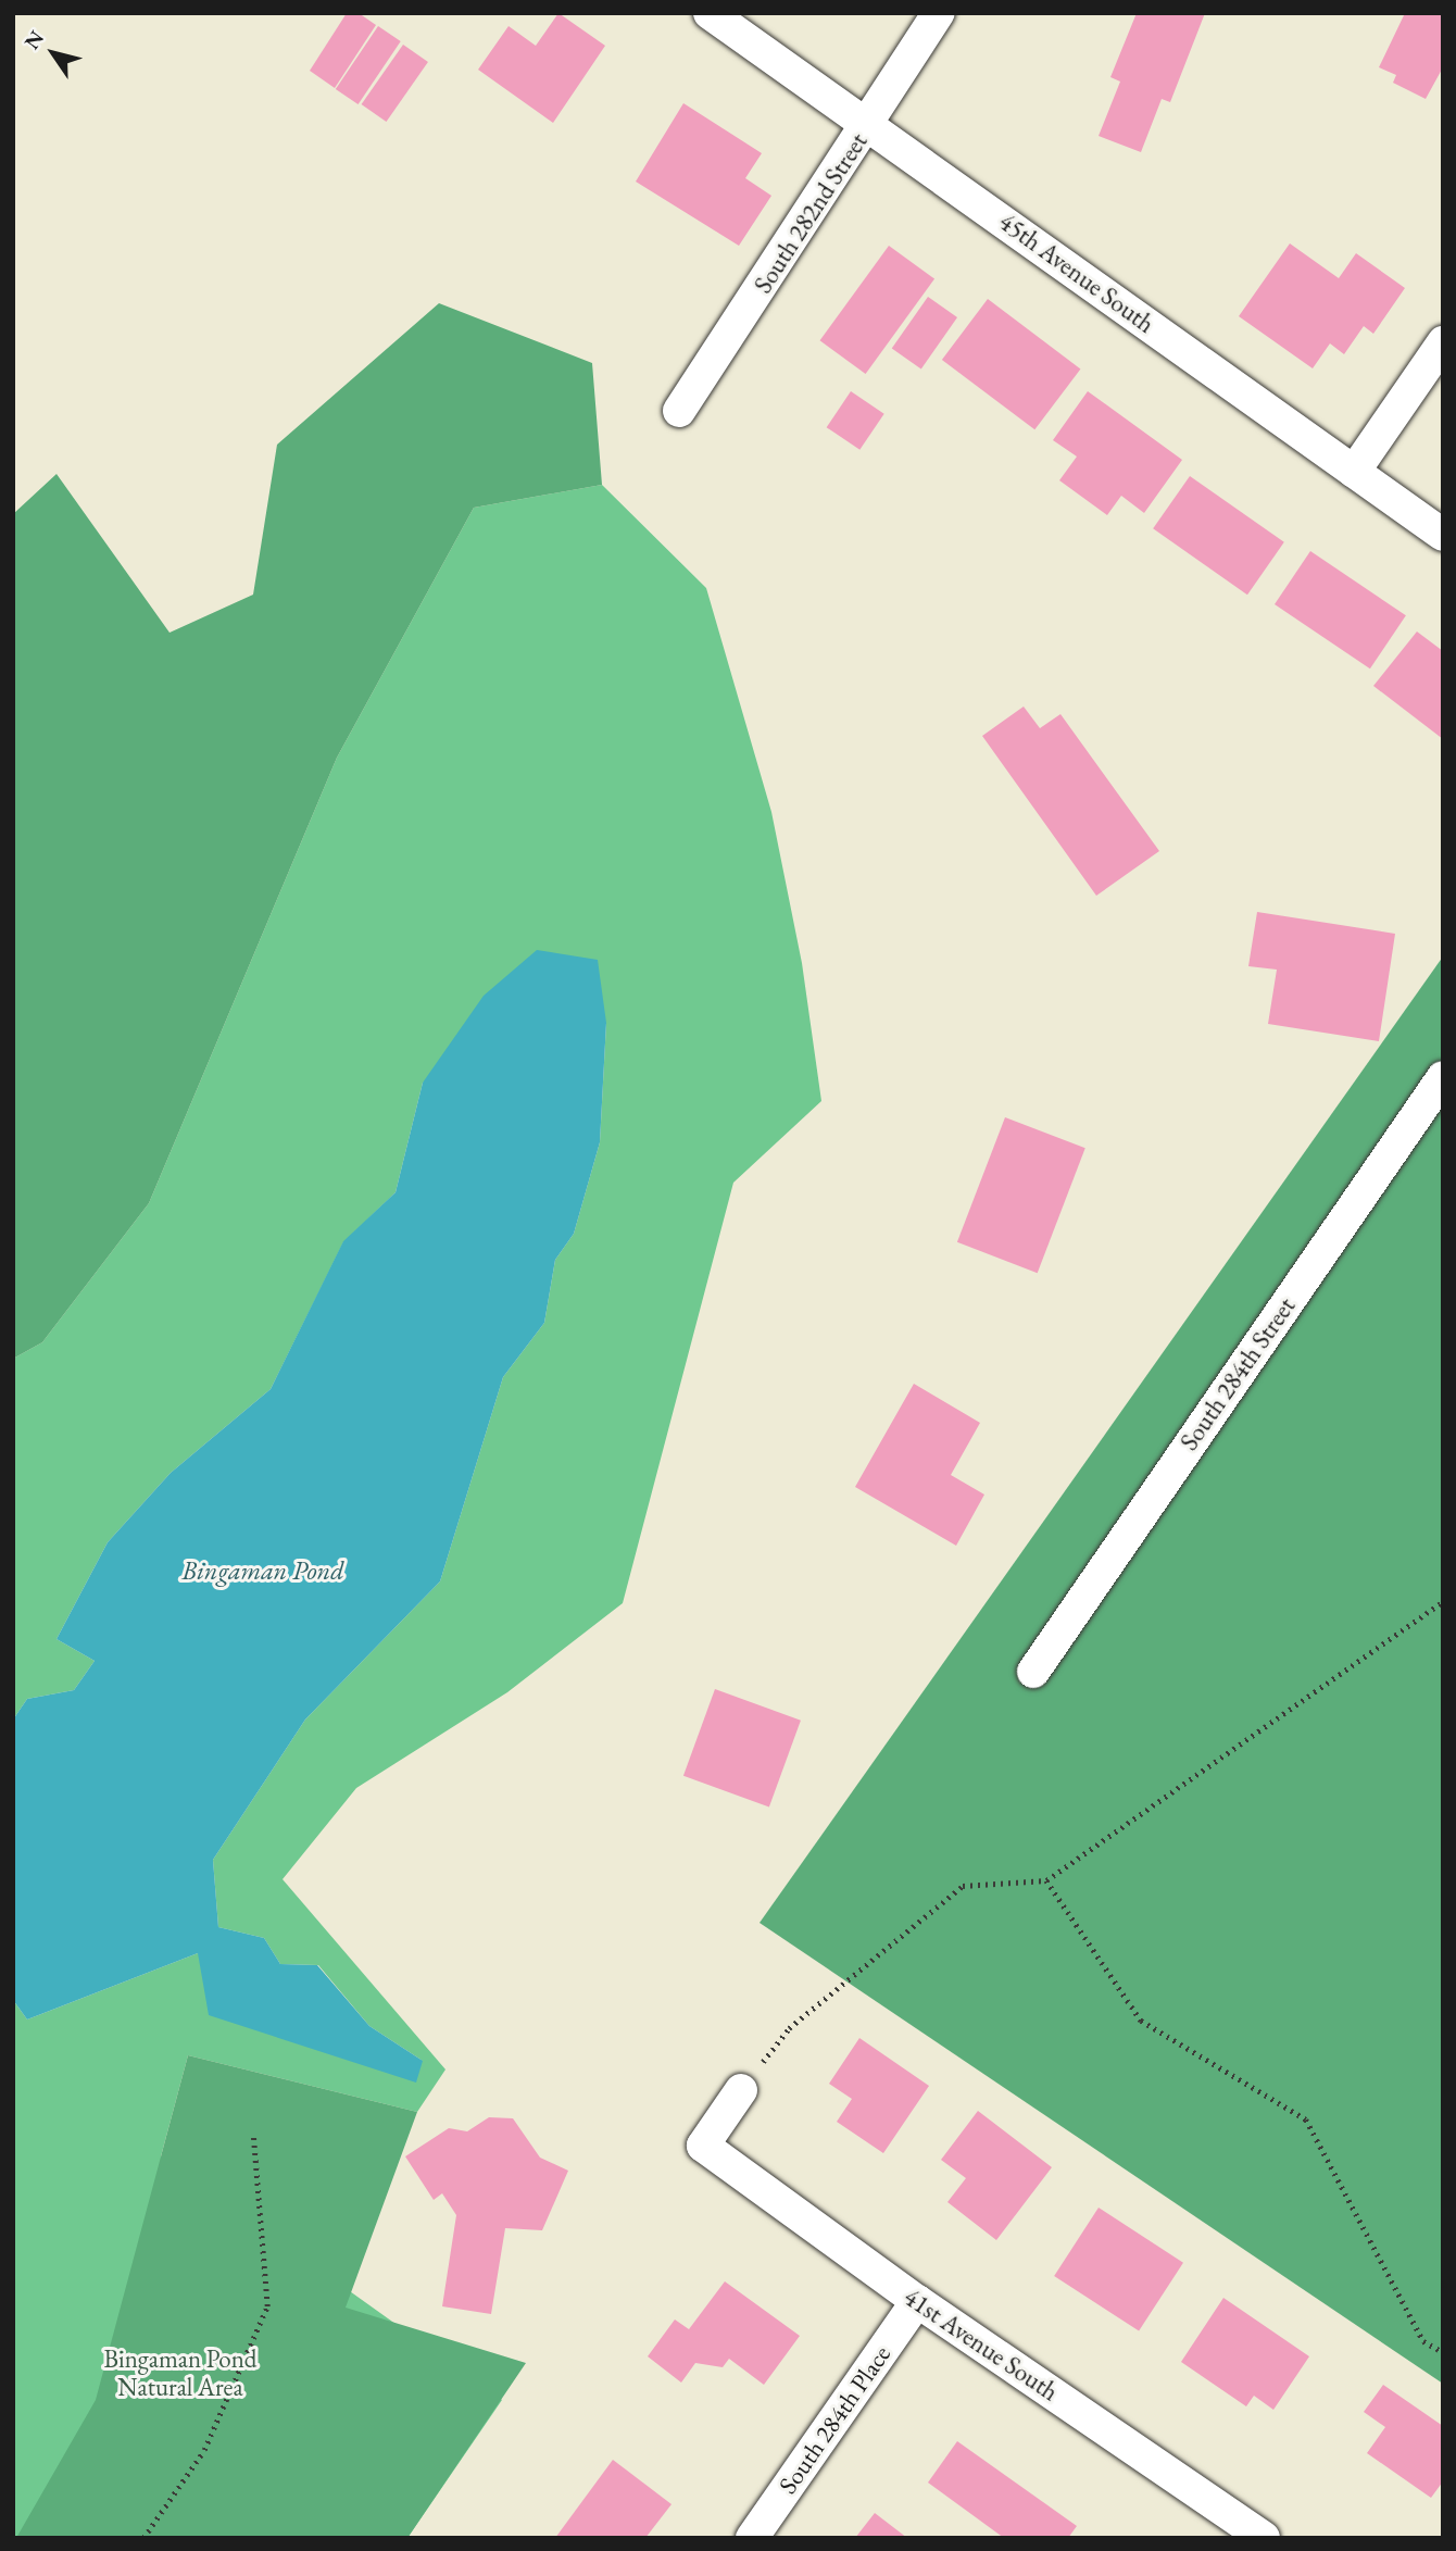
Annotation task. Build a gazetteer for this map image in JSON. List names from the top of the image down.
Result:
{
  "streets": {
    "street": [
      "South 282nd Street",
      "45th Avenue South",
      "South 284th Street",
      "41st Avenue South",
      "South 284th Place"
    ]
  },
  "crossings": [
    ["South 282nd Street", "45th Avenue South"],
    ["41st Avenue South", "South 284th Place"]
  ],
  "water": ["Bingaman Pond"],
  "parks": ["Bingaman Pond Natural Area"],
  "north": "top left"
}
